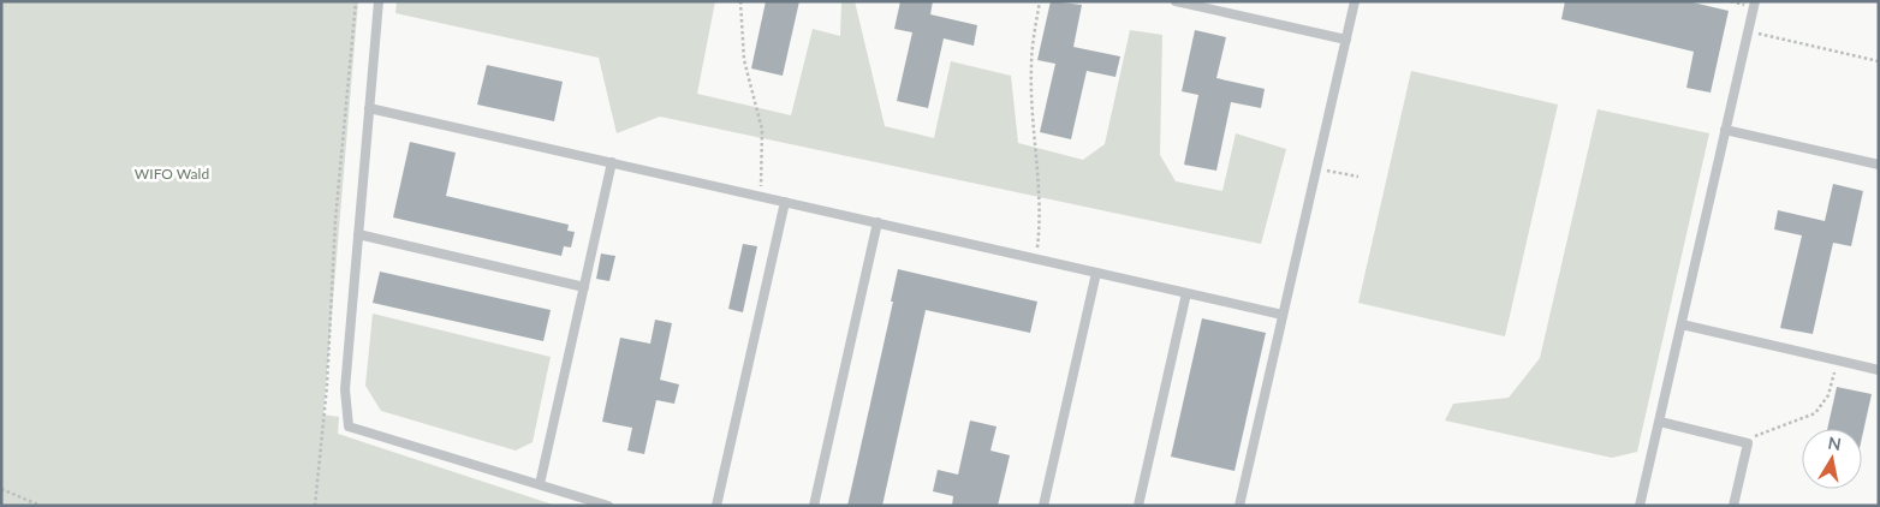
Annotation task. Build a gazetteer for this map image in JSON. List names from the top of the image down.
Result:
{
  "parks": ["WIFO Wald"],
  "north": "top"
}
